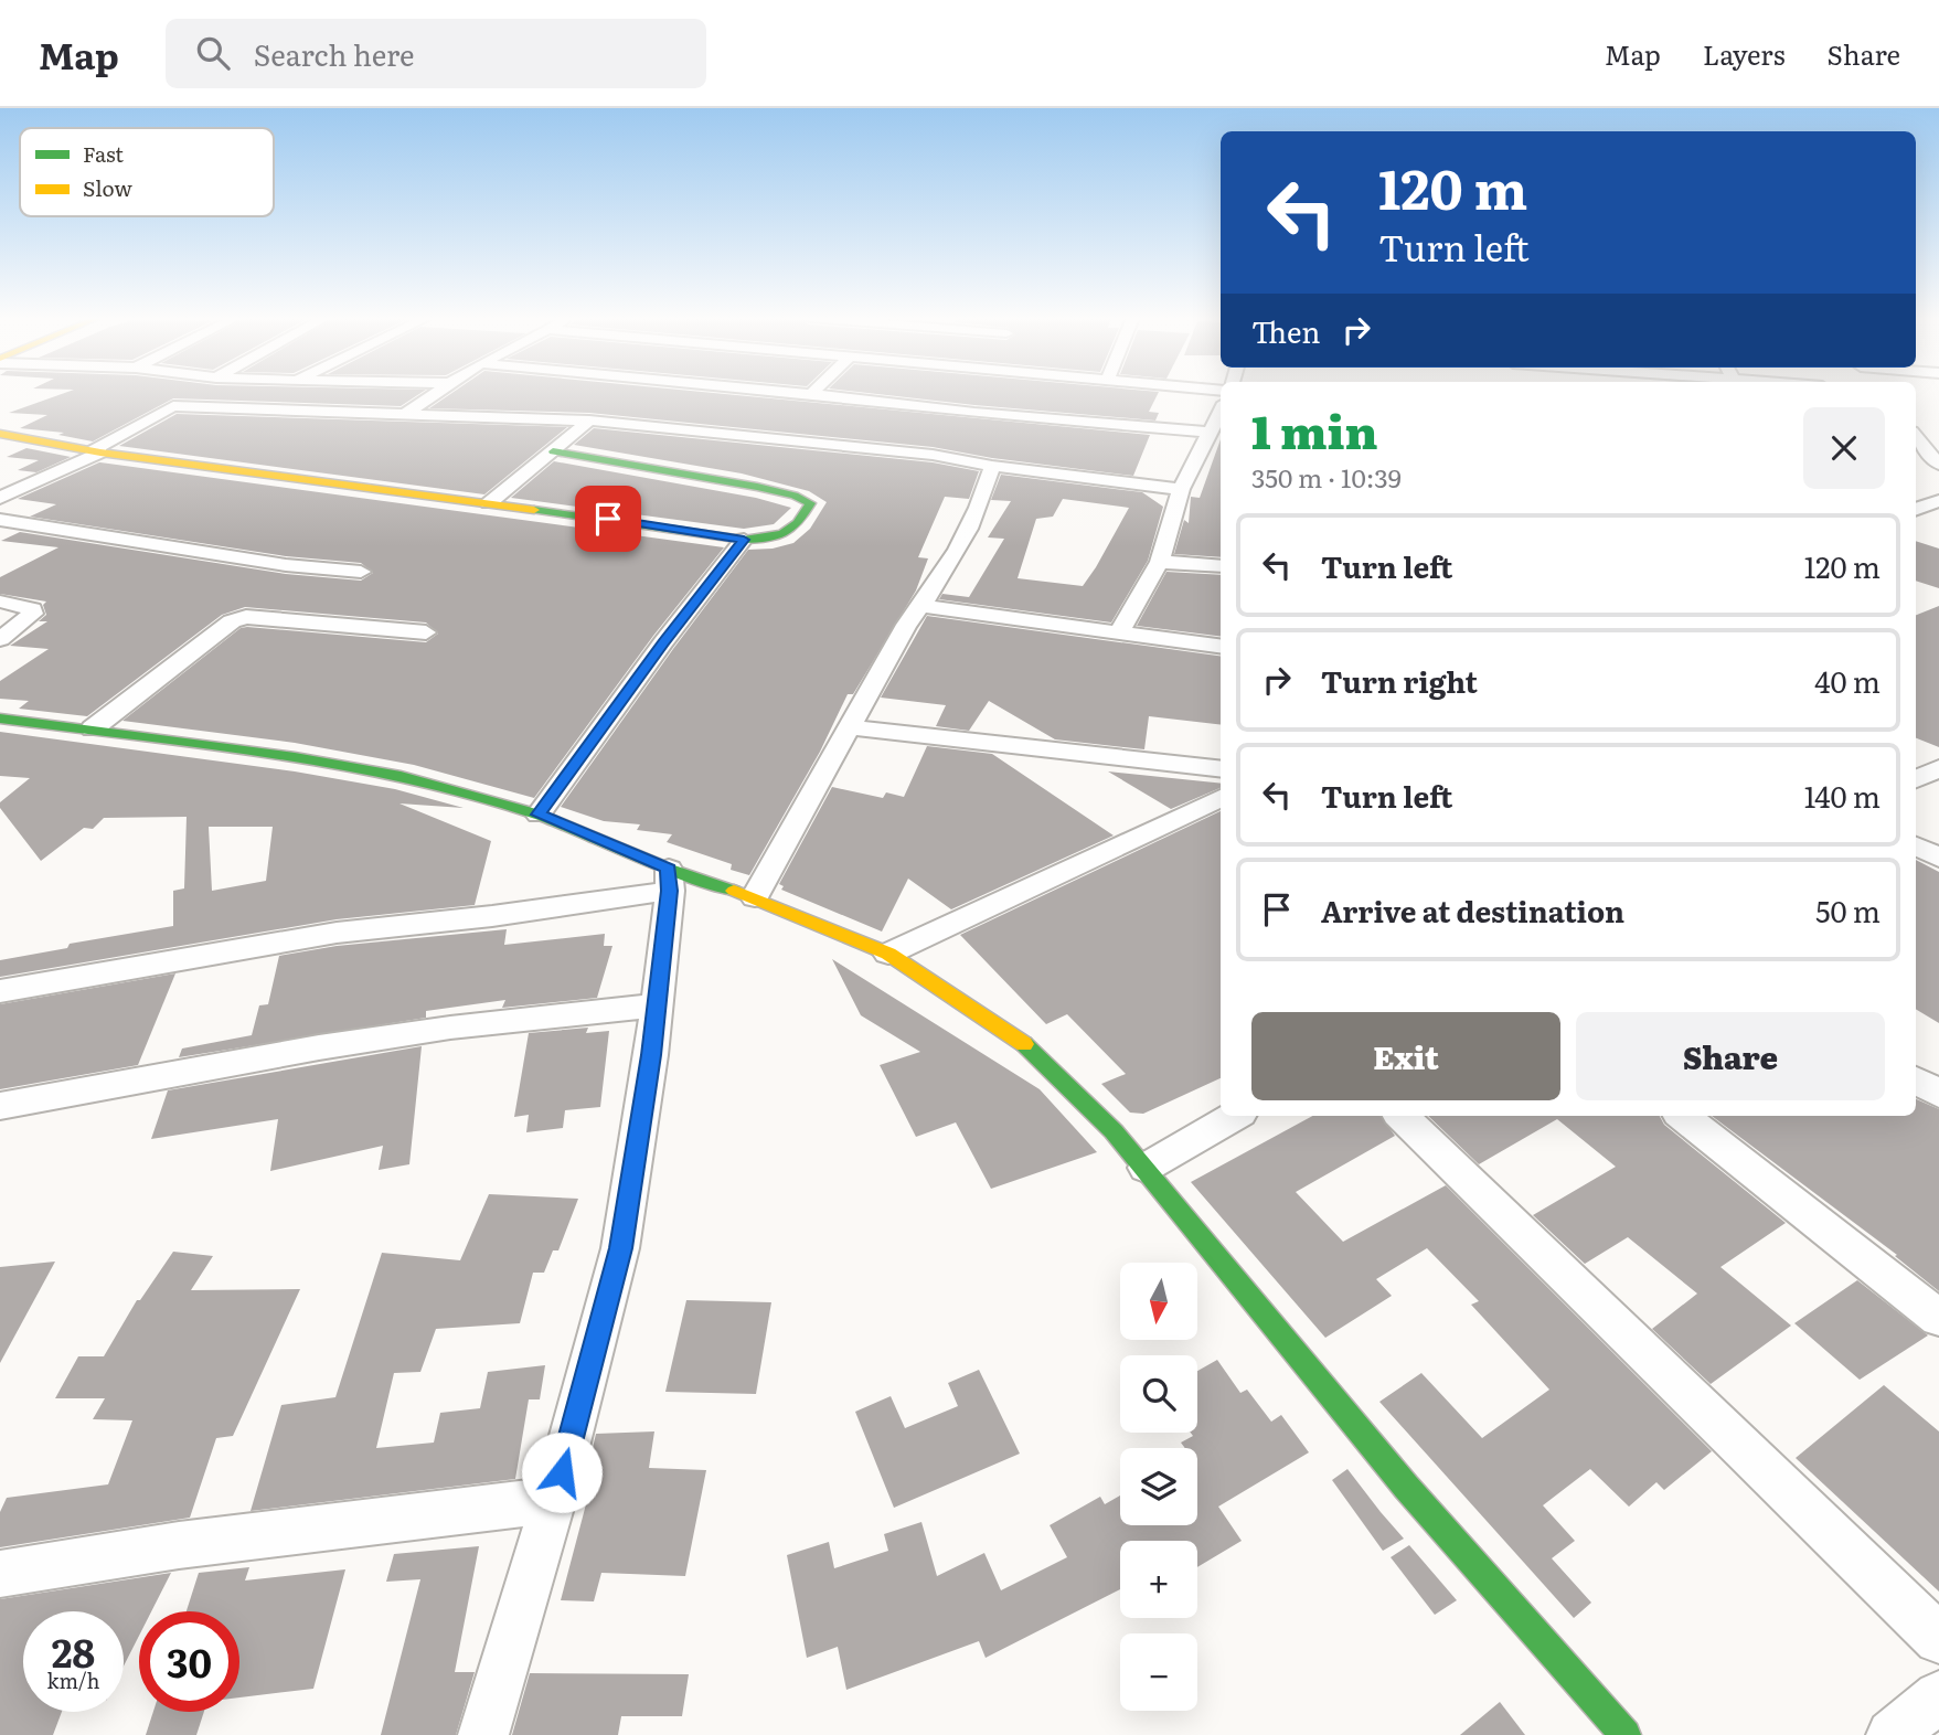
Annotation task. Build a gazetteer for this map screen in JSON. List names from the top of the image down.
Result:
{
  "legend": ["Fast", "Slow"],
  "north": "bottom",
  "page": {
    "header": "Map",
    "search": "Search here",
    "nav": ["Map", "Layers", "Share"],
    "turn": ["120 m", "Turn left"],
    "then": "Then",
    "heading": ["1 min", "350 m · 10:39"],
    "list": [
      {
        "name": "Turn left",
        "value": "120 m"
      },
      {
        "name": "Turn right",
        "value": "40 m"
      },
      {
        "name": "Turn left",
        "value": "140 m"
      },
      {
        "name": "Arrive at destination",
        "value": "50 m"
      }
    ],
    "buttons": ["Exit", "Share"],
    "map_buttons": ["+", "−"],
    "speed": "28 km/h",
    "limit": "30"
  }
}
